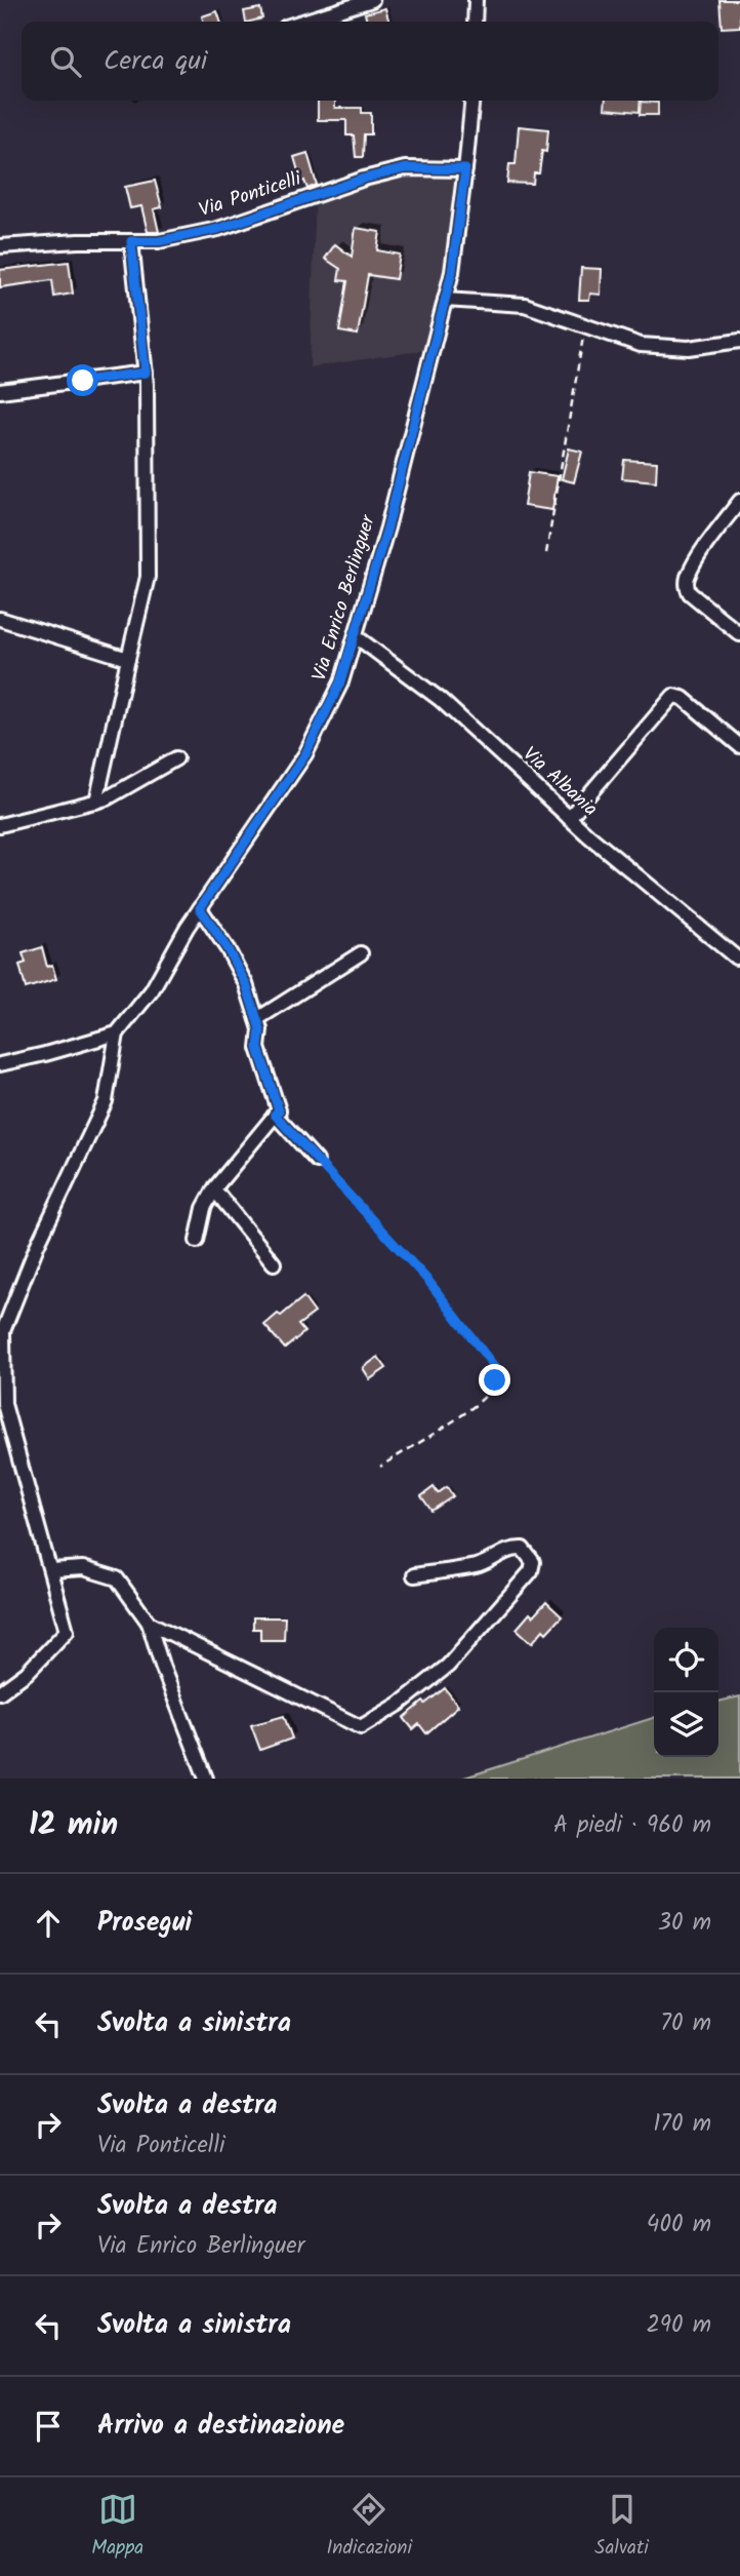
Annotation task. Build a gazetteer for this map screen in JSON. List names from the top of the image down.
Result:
{
  "streets": {
    "street": ["Via Ponticelli", "Via Enrico Berlinguer", "Via Albania"]
  },
  "crossings": [
    ["Via Ponticelli", "Via Enrico Berlinguer"],
    ["Via Enrico Berlinguer", "Via Albania"]
  ],
  "page": {
    "search": "Cerca qui",
    "heading": ["12 min", "A piedi · 960 m"],
    "list": [
      ["Prosegui", "30 m"],
      ["Svolta a sinistra", "70 m"],
      ["Svolta a destra", "Via Ponticelli", "170 m"],
      ["Svolta a destra", "Via Enrico Berlinguer", "400 m"],
      ["Svolta a sinistra", "290 m"],
      "Arrivo a destinazione"
    ],
    "nav": ["Mappa", "Indicazioni", "Salvati"]
  }
}
